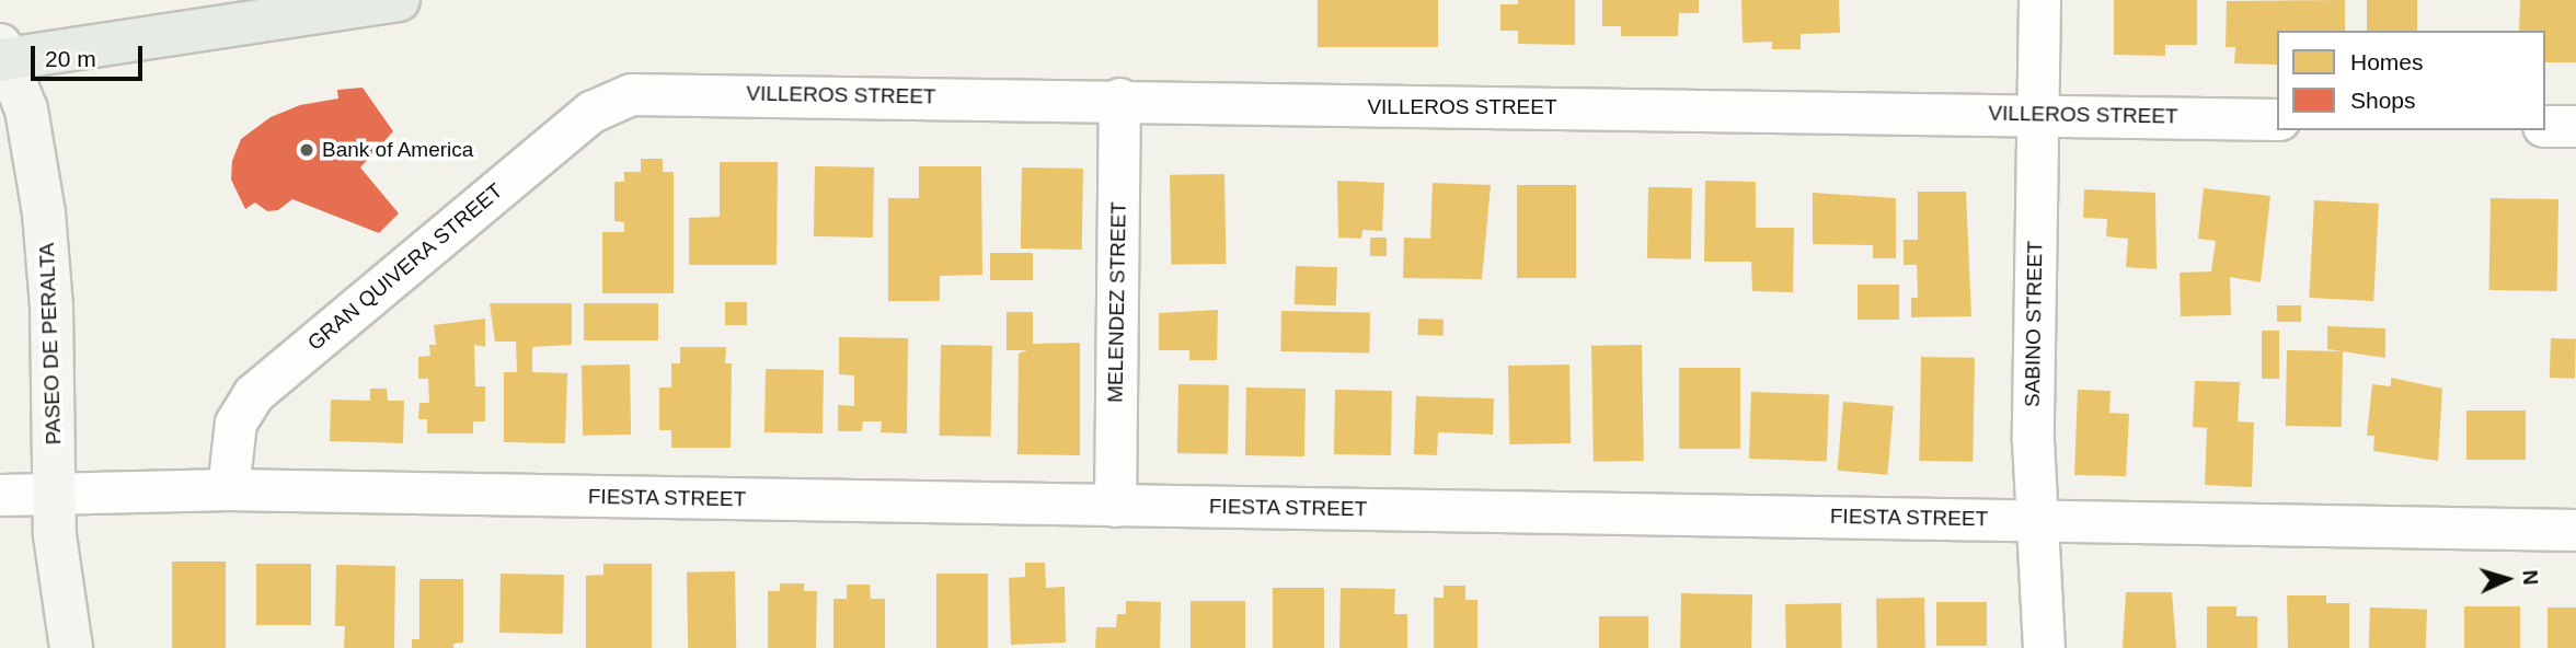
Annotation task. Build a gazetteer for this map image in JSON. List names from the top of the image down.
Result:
{
  "streets": {
    "main road": ["PASEO DE PERALTA"],
    "street": [
      "VILLEROS STREET",
      "GRAN QUIVERA STREET",
      "MELENDEZ STREET",
      "SABINO STREET",
      "FIESTA STREET"
    ]
  },
  "crossings": [
    ["VILLEROS STREET", "GRAN QUIVERA STREET"],
    ["VILLEROS STREET", "MELENDEZ STREET"],
    ["VILLEROS STREET", "SABINO STREET"],
    ["GRAN QUIVERA STREET", "FIESTA STREET"],
    ["MELENDEZ STREET", "FIESTA STREET"],
    ["SABINO STREET", "FIESTA STREET"],
    ["PASEO DE PERALTA", "FIESTA STREET"]
  ],
  "places": ["Bank of America"],
  "legend": ["Homes", "Shops"],
  "scale_bar": "20 m",
  "north": "right"
}
